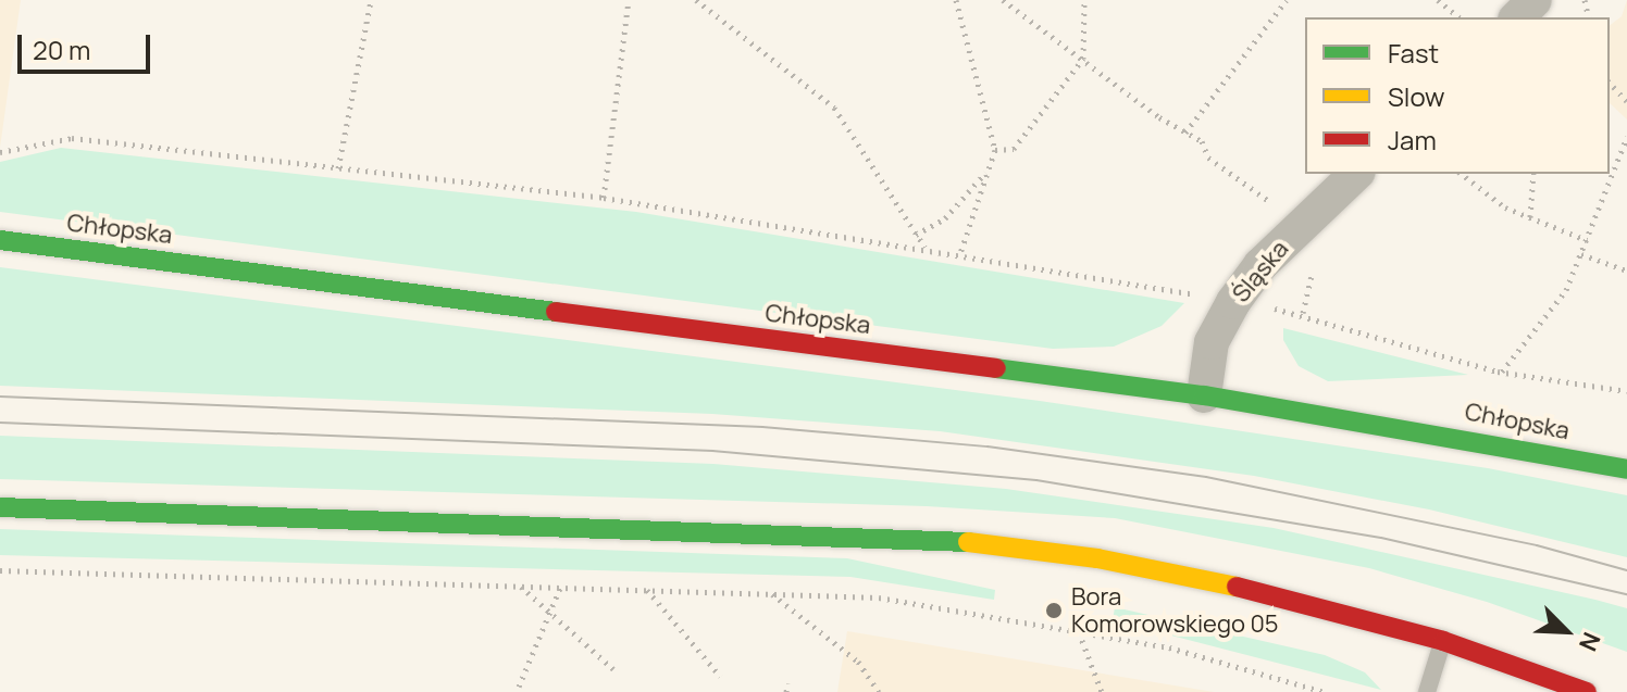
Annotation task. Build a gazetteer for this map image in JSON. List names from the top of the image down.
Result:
{
  "streets": {
    "main road": ["Chłopska"],
    "street": ["Śląska"]
  },
  "crossings": [
    ["Chłopska", "Śląska"]
  ],
  "places": ["Bora Komorowskiego 05"],
  "legend": ["Fast", "Slow", "Jam"],
  "scale_bar": "20 m",
  "north": "bottom right"
}
